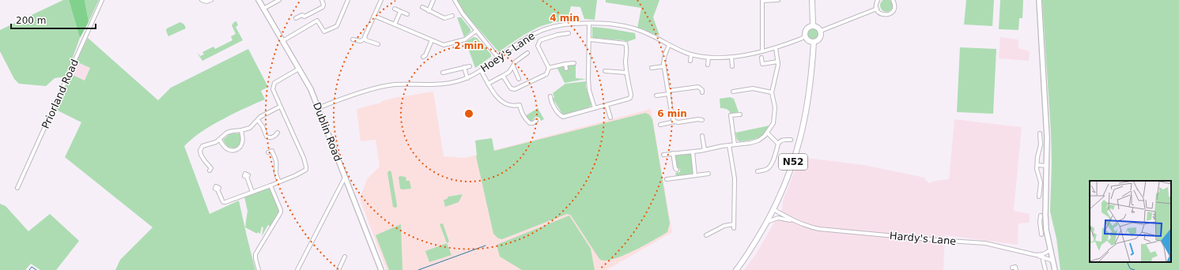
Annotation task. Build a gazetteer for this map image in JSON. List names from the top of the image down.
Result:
{
  "streets": {
    "main road": ["Dublin Road", "N52"],
    "street": ["Hoey's Lane", "Priorland Road", "Hardy's Lane"]
  },
  "crossings": [
    ["Hoey's Lane", "Dublin Road"],
    ["Hoey's Lane", "N52"],
    ["N52", "Hardy's Lane"]
  ],
  "scale_bar": "200 m",
  "rings": ["4 min", "2 min", "6 min"]
}
